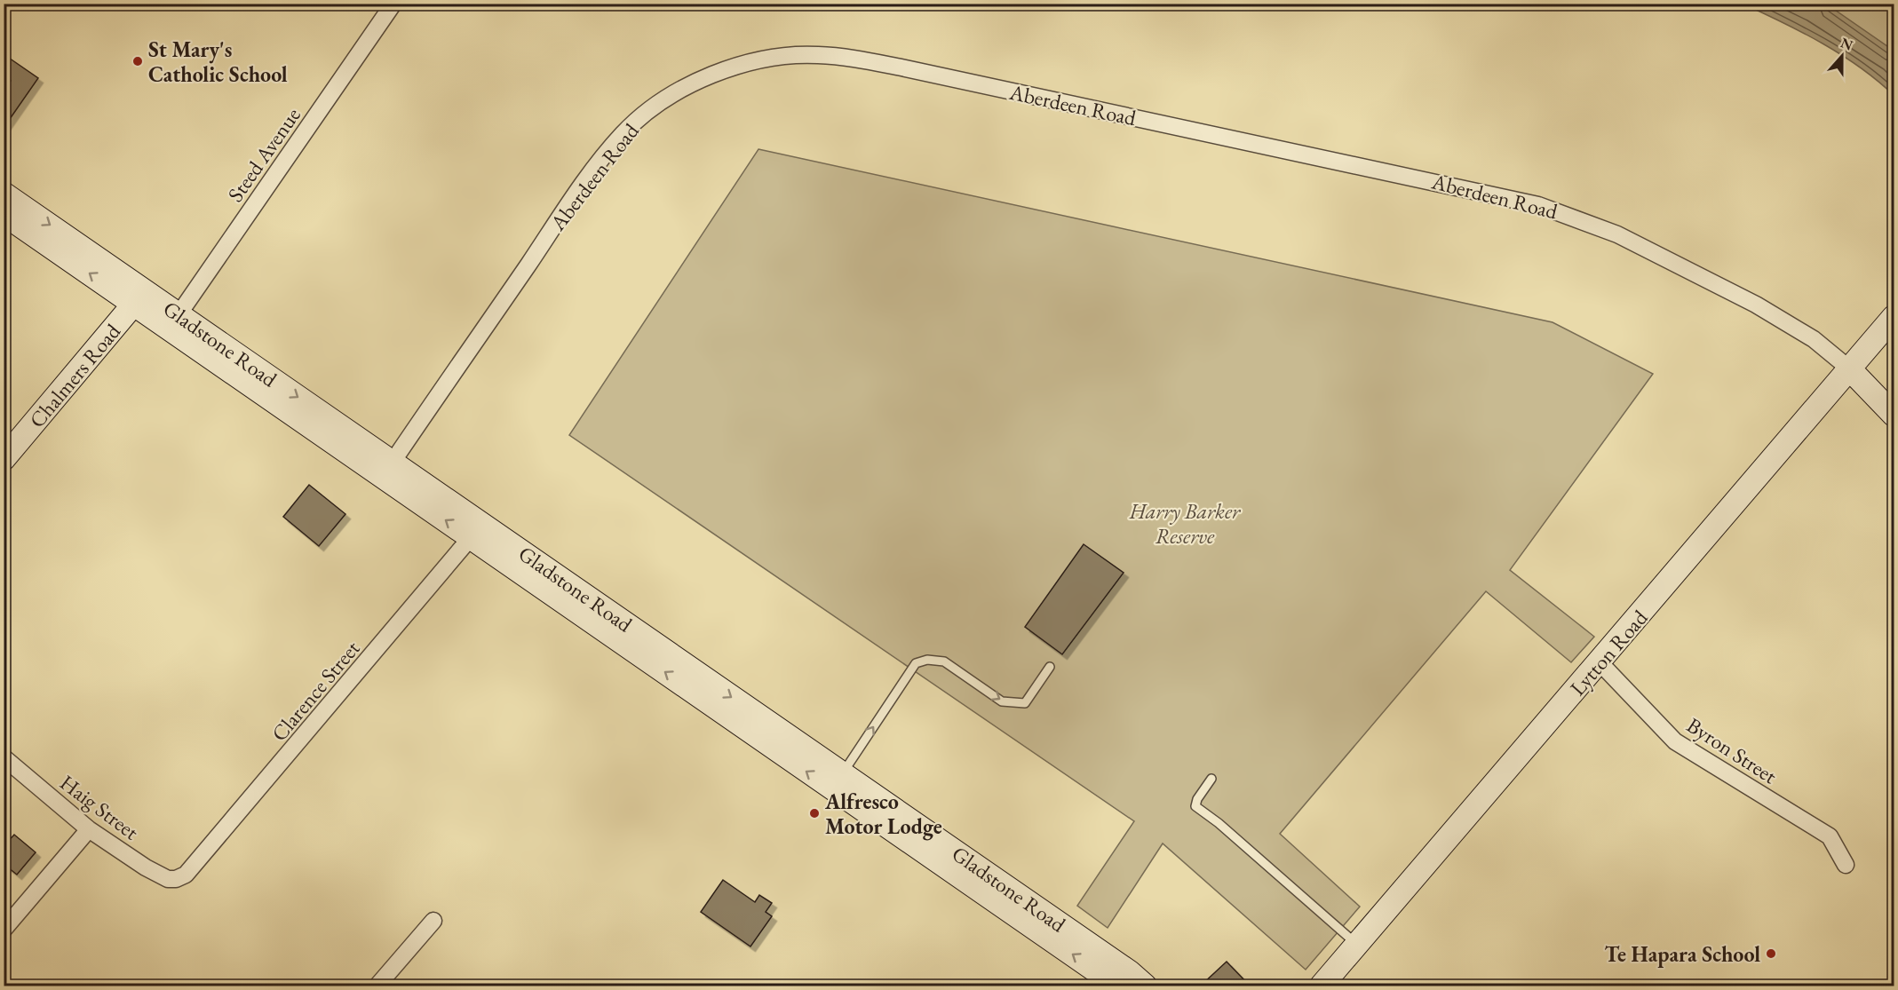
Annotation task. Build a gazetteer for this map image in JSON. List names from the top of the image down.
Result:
{
  "streets": {
    "main road": [
      "Aberdeen Road",
      "Gladstone Road",
      "Chalmers Road",
      "Lytton Road"
    ],
    "street": [
      "Steed Avenue",
      "Clarence Street",
      "Byron Street",
      "Haig Street"
    ]
  },
  "crossings": [
    ["Aberdeen Road", "Gladstone Road"],
    ["Aberdeen Road", "Lytton Road"],
    ["Steed Avenue", "Gladstone Road"],
    ["Gladstone Road", "Chalmers Road"],
    ["Gladstone Road", "Clarence Street"],
    ["Lytton Road", "Byron Street"],
    ["Clarence Street", "Haig Street"]
  ],
  "parks": ["Harry Barker Reserve"],
  "places": ["St Mary's Catholic School", "Alfresco Motor Lodge", "Te Hapara School"],
  "north": "top"
}
